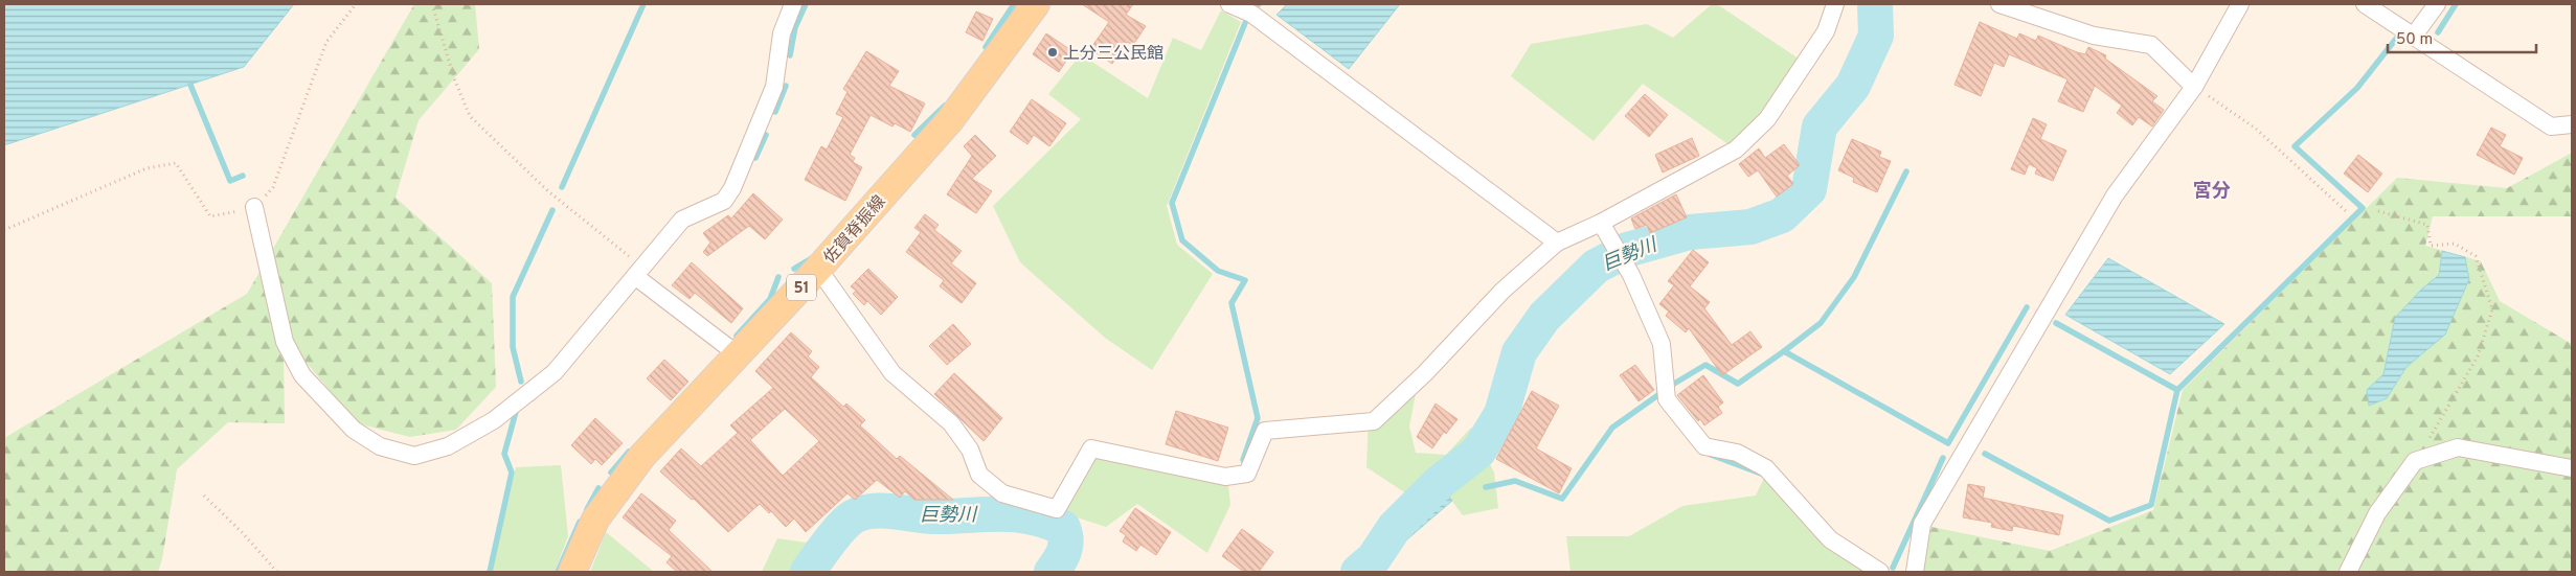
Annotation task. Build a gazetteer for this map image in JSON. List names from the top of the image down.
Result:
{
  "streets": {
    "main road": ["佐賀脊振線", "51"]
  },
  "districts": ["宮分"],
  "water": ["巨勢川"],
  "places": ["上分三公民館"],
  "scale_bar": "50 m"
}
